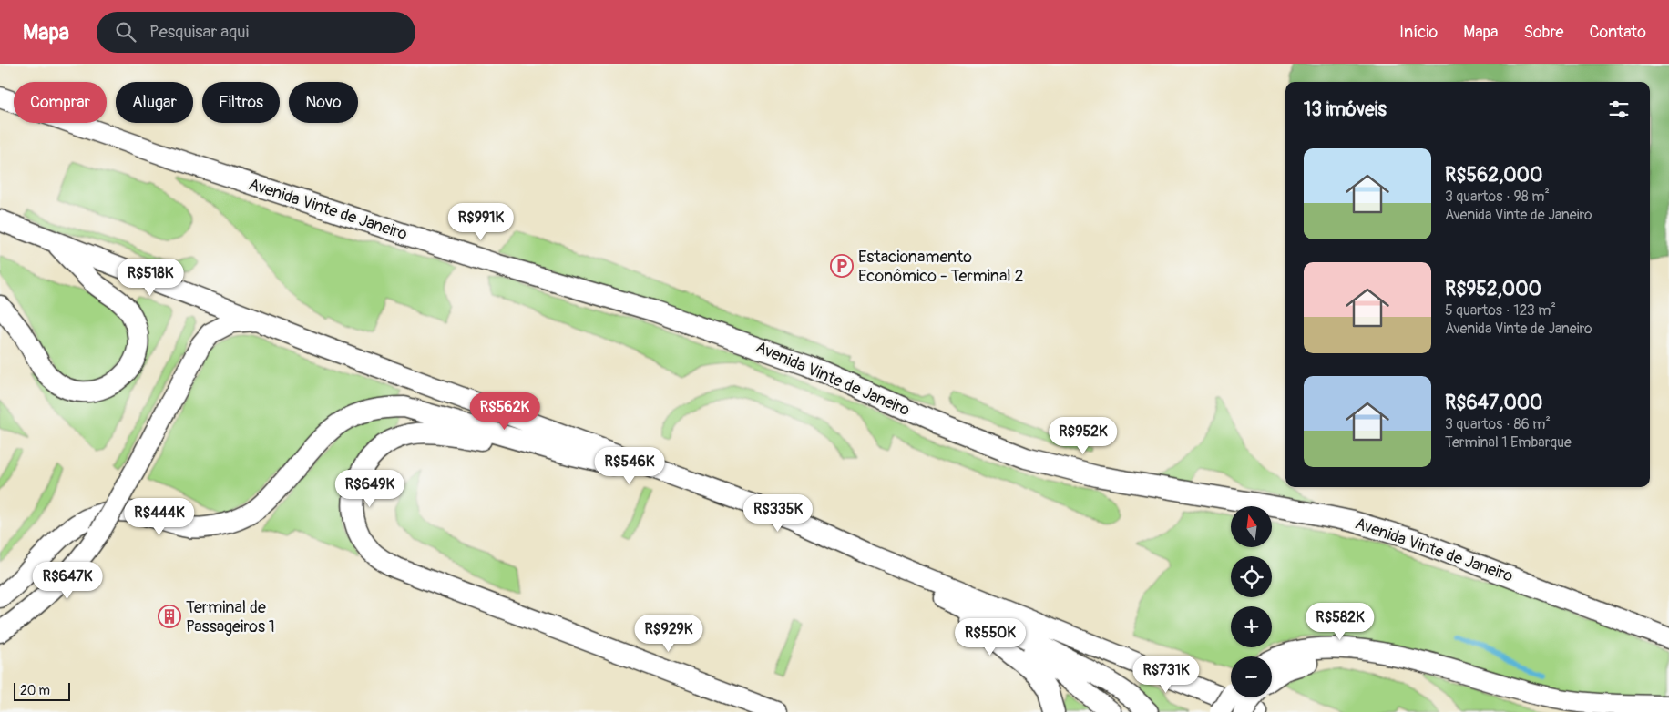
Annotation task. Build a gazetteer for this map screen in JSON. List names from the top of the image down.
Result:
{
  "streets": {
    "street": ["Avenida Vinte de Janeiro"]
  },
  "places": {
    "parking": ["Estacionamento Econômico - Terminal 2"],
    "building": ["Terminal de Passageiros 1"]
  },
  "scale_bar": "20 m",
  "north": "top",
  "page": {
    "header": "Mapa",
    "search": "Pesquisar aqui",
    "nav": [
      "Início",
      "Mapa",
      "Sobre",
      "Contato"
    ],
    "chip": [
      "Comprar",
      "Alugar",
      "Filtros",
      "Novo"
    ],
    "heading": "13 imóveis",
    "list": [
      {
        "name": "R$562,000",
        "note": "3 quartos · 98 m² · Avenida Vinte de Janeiro"
      },
      {
        "name": "R$952,000",
        "note": "5 quartos · 123 m² · Avenida Vinte de Janeiro"
      },
      {
        "name": "R$647,000",
        "note": "3 quartos · 86 m² · Terminal 1 Embarque"
      }
    ],
    "price": [
      "R$991K",
      "R$518K",
      "R$562K",
      "R$952K",
      "R$546K",
      "R$649K",
      "R$335K",
      "R$444K",
      "R$647K",
      "R$582K",
      "R$929K",
      "R$550K",
      "R$731K"
    ],
    "map_buttons": ["+", "−"],
    "scale": "20 m"
  }
}
